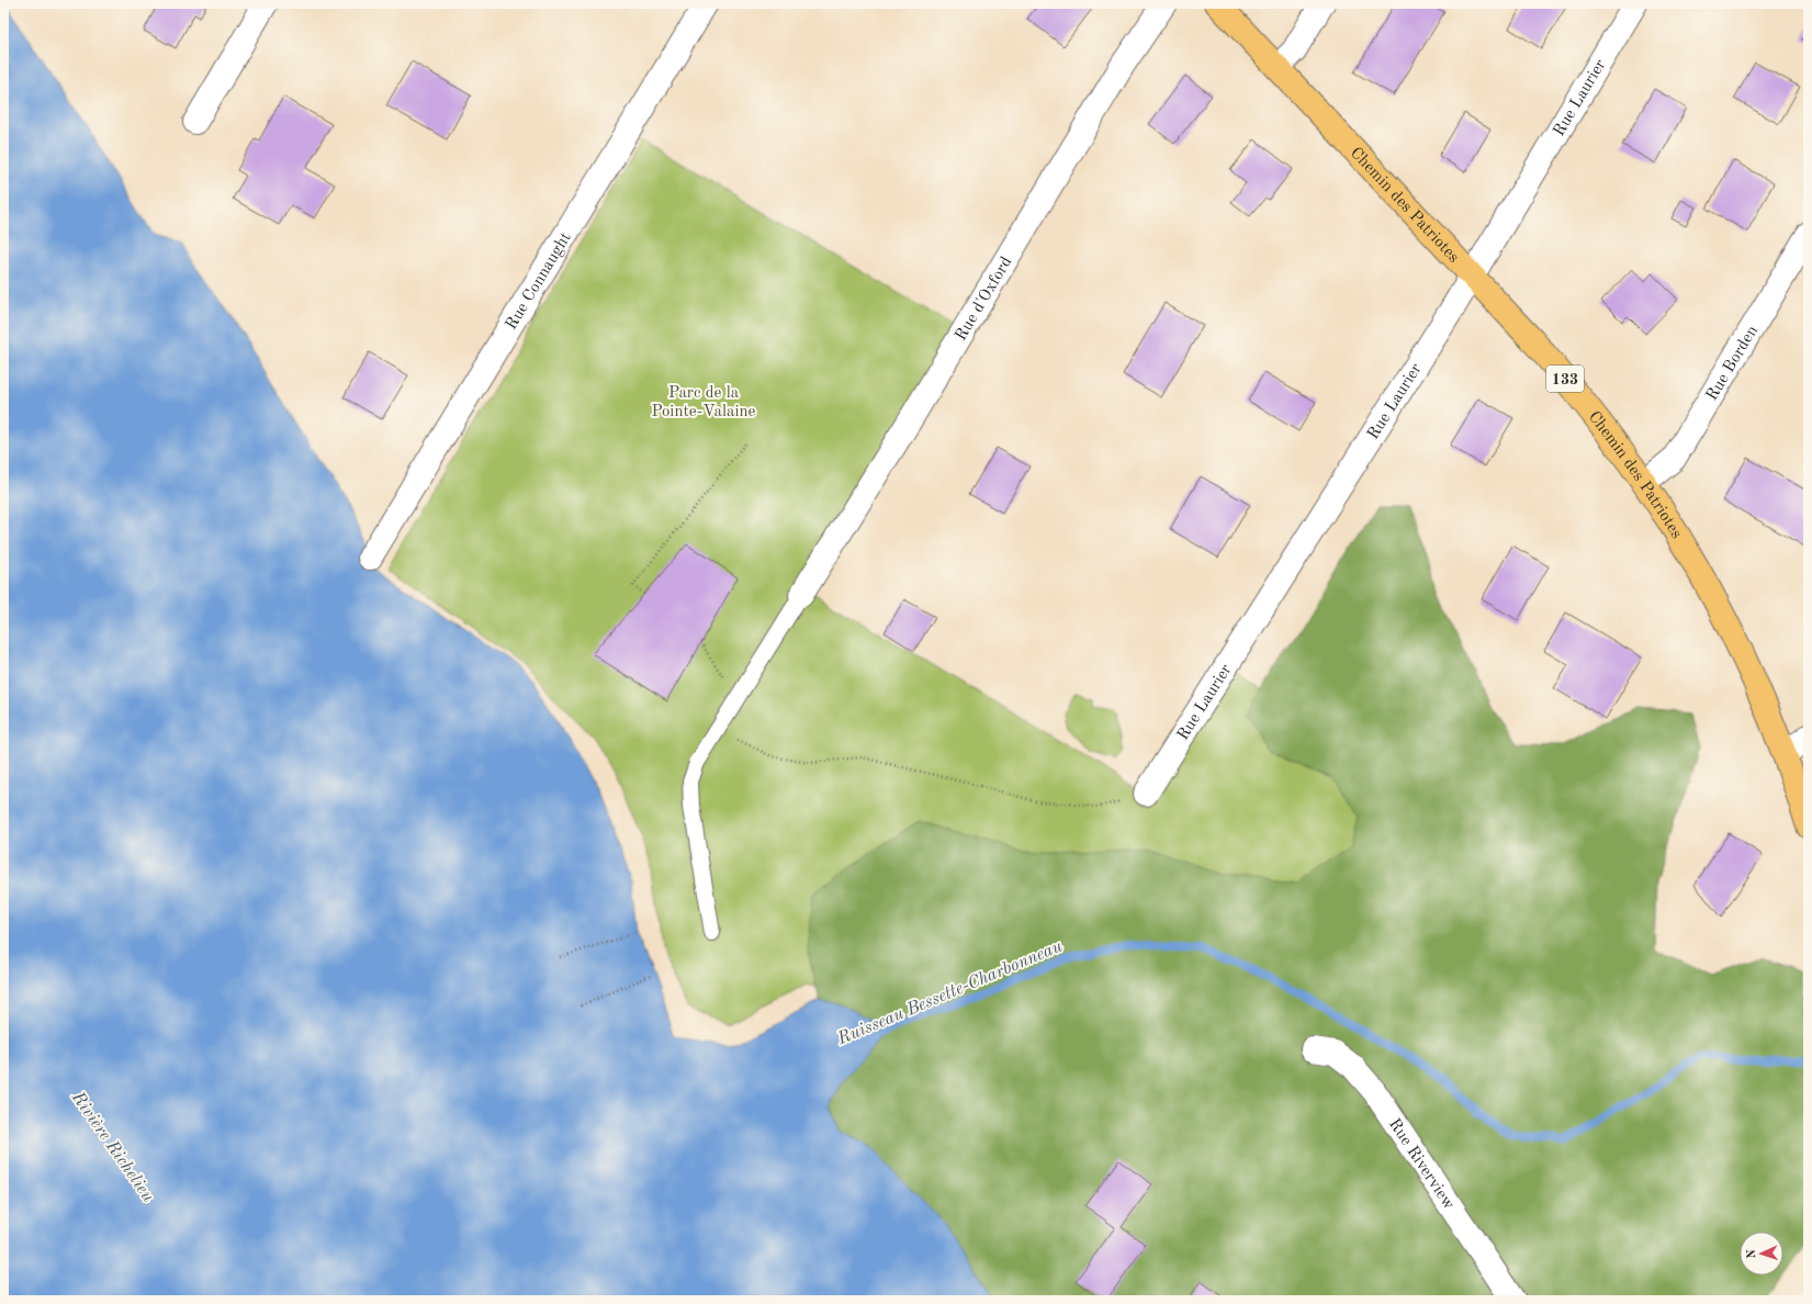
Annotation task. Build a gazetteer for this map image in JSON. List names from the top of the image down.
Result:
{
  "streets": {
    "main road": ["Chemin des Patriotes", "133"],
    "street": [
      "Rue Laurier",
      "Rue Connaught",
      "Rue d'Oxford",
      "Rue Borden",
      "Rue Riverview"
    ]
  },
  "crossings": [
    ["Rue Laurier", "Chemin des Patriotes"],
    ["Chemin des Patriotes", "Rue Borden"]
  ],
  "water": ["Ruisseau Bessette-Charbonneau", "Rivière Richelieu"],
  "parks": ["Parc de la Pointe-Valaine"],
  "north": "left"
}
